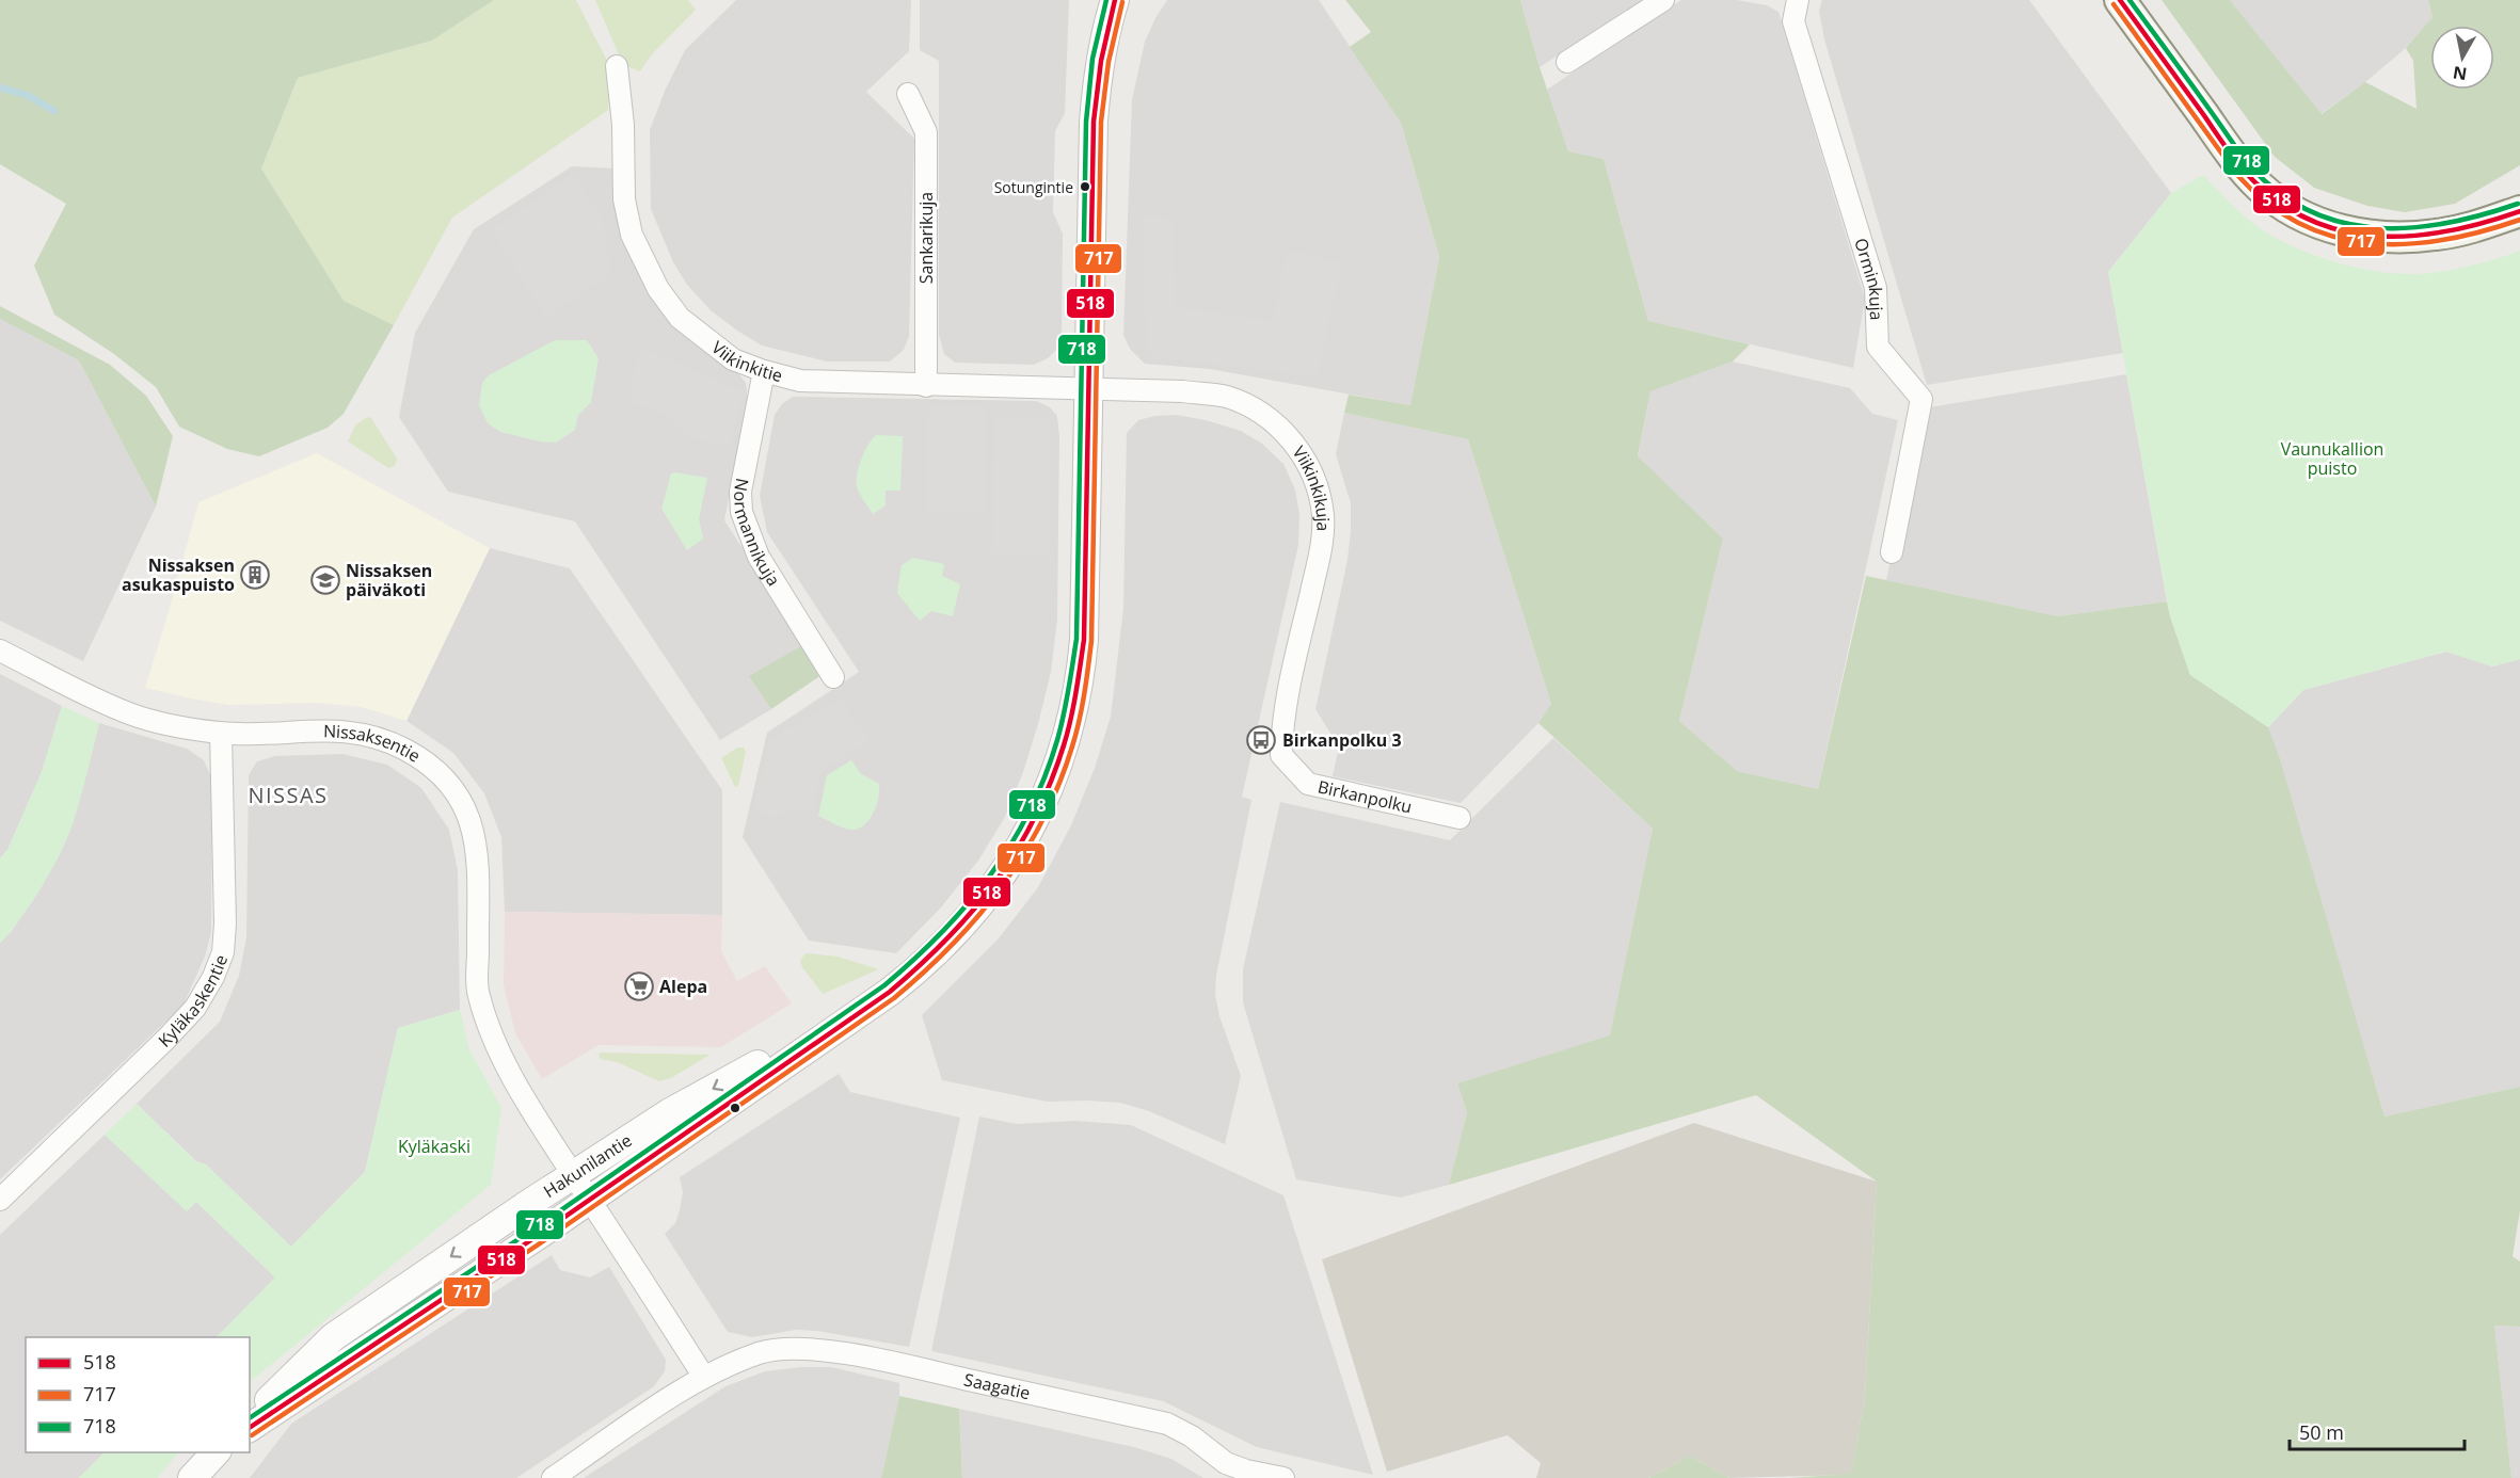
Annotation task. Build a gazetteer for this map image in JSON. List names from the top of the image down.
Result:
{
  "streets": {
    "street": [
      "Sankarikuja",
      "Orminkuja",
      "Viikinkitie",
      "Viikinkikuja",
      "Normannikuja",
      "Nissaksentie",
      "Birkanpolku",
      "Kyläkaskentie",
      "Hakunilantie",
      "Saagatie"
    ]
  },
  "crossings": [
    ["Sankarikuja", "Viikinkitie"],
    ["Viikinkitie", "Viikinkikuja"],
    ["Viikinkitie", "Normannikuja"],
    ["Viikinkitie", "Hakunilantie"],
    ["Viikinkikuja", "Birkanpolku"],
    ["Viikinkikuja", "Hakunilantie"],
    ["Nissaksentie", "Kyläkaskentie"],
    ["Nissaksentie", "Hakunilantie"]
  ],
  "districts": ["NISSAS"],
  "parks": ["Vaunukallion puisto", "Kyläkaski"],
  "places": {
    "other": ["Sotungintie"],
    "building": ["Nissaksen asukaspuisto"],
    "school or university": ["Nissaksen päiväkoti"],
    "bus stop": ["Birkanpolku 3"],
    "supermarket": ["Alepa"]
  },
  "lines": ["transit line 518", "transit line 718", "transit line 717"],
  "legend": ["518", "717", "718"],
  "scale_bar": "50 m",
  "north": "bottom"
}
